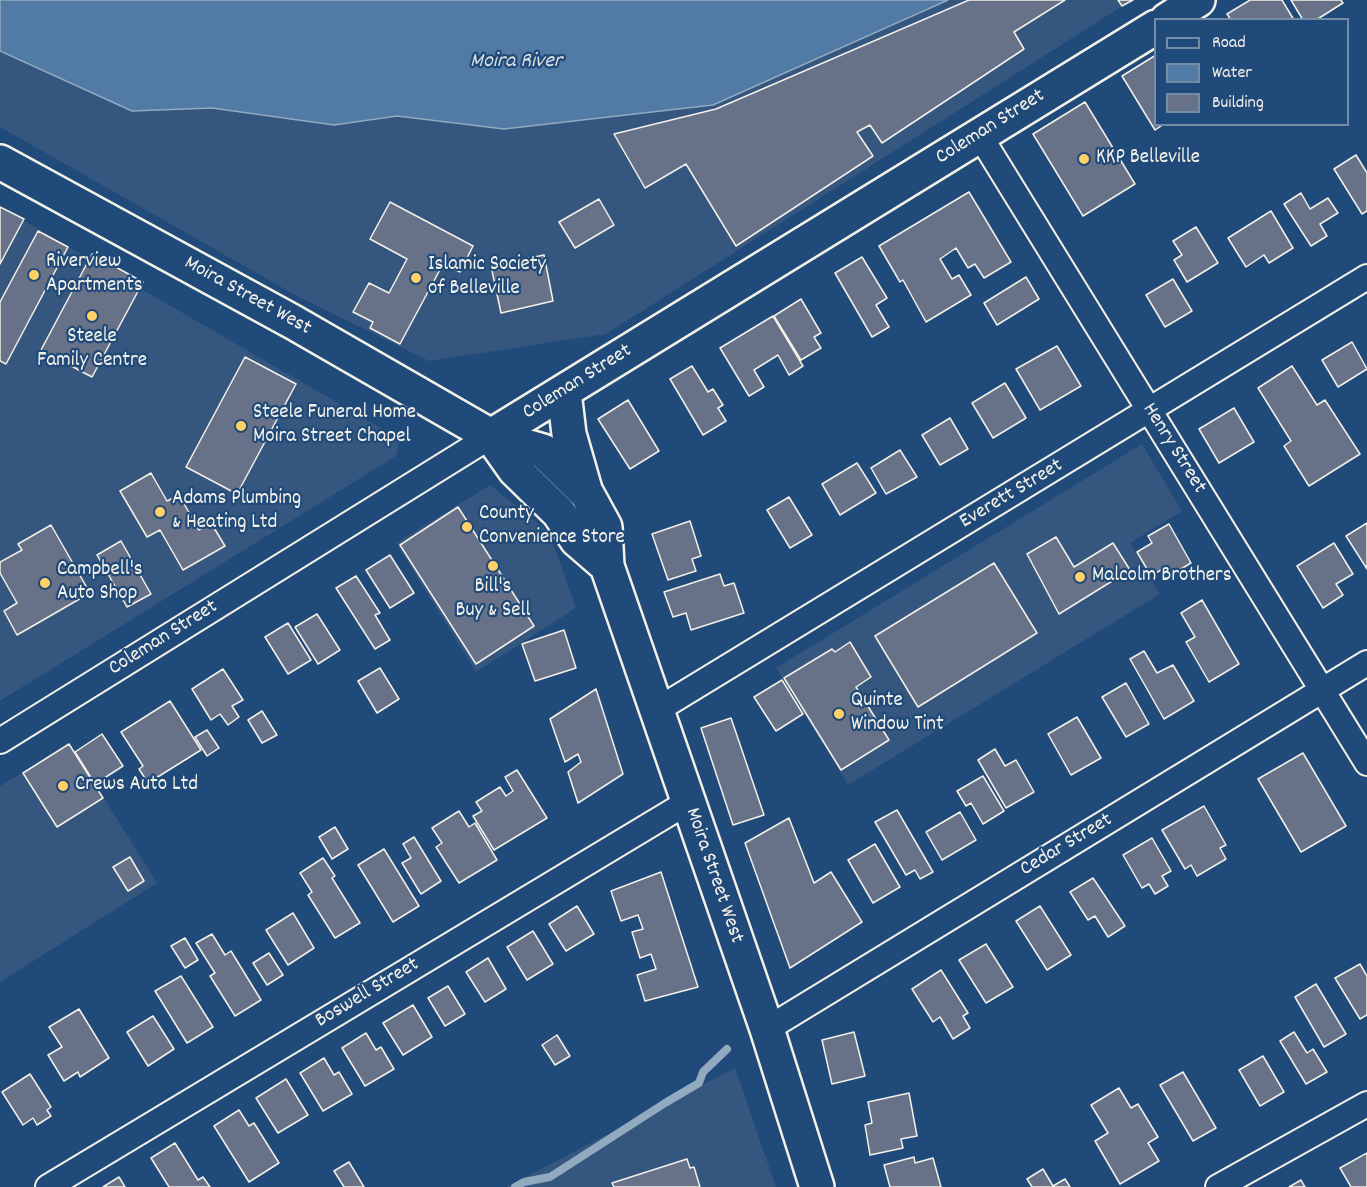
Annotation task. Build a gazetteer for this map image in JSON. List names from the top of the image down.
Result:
{
  "streets": {
    "main road": ["Coleman Street", "Moira Street West"],
    "street": [
      "Henry Street",
      "Everett Street",
      "Cedar Street",
      "Boswell Street"
    ]
  },
  "crossings": [
    ["Coleman Street", "Moira Street West"],
    ["Coleman Street", "Henry Street"],
    ["Moira Street West", "Everett Street"],
    ["Moira Street West", "Cedar Street"],
    ["Moira Street West", "Boswell Street"],
    ["Henry Street", "Everett Street"],
    ["Henry Street", "Cedar Street"]
  ],
  "water": ["Moira River"],
  "places": [
    "KKP Belleville",
    "Riverview Apartments",
    "Islamic Society of Belleville",
    "Steele Family Centre",
    "Steele Funeral Home Moira Street Chapel",
    "Adams Plumbing & Heating Ltd",
    "County Convenience Store",
    "Bill's Buy & Sell",
    "Malcolm Brothers",
    "Campbell's Auto Shop",
    "Quinte Window Tint",
    "Crews Auto Ltd"
  ],
  "legend": ["Road", "Water", "Building"]
}
